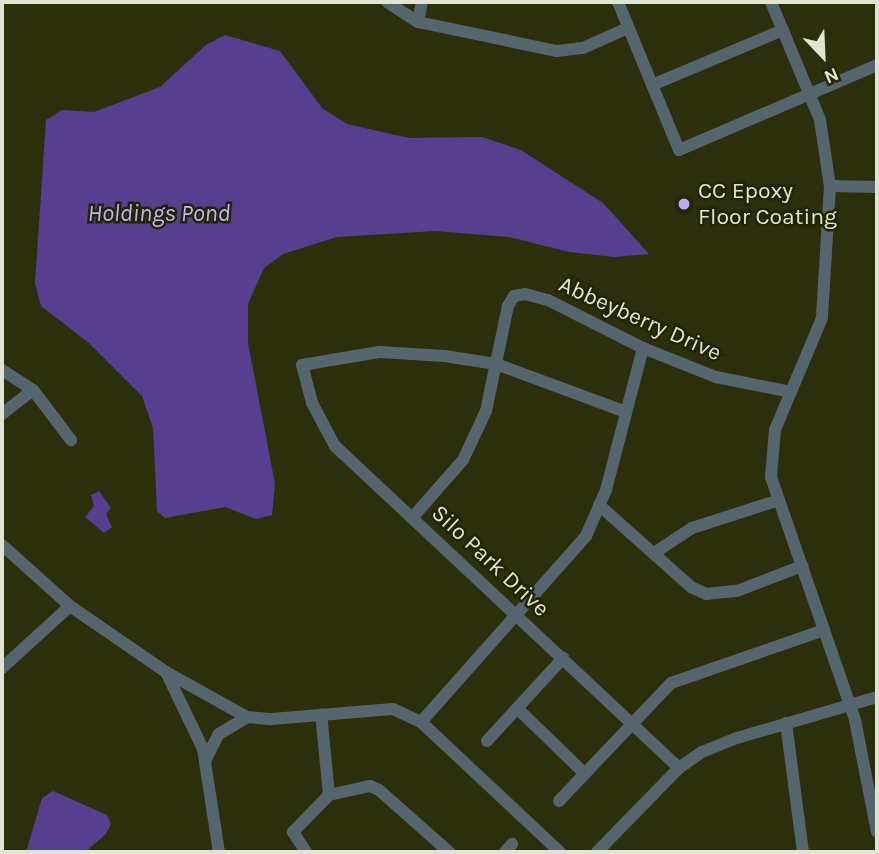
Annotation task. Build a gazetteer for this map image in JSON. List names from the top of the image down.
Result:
{
  "streets": {
    "street": ["Abbeyberry Drive", "Silo Park Drive"]
  },
  "crossings": [
    ["Abbeyberry Drive", "Silo Park Drive"]
  ],
  "water": ["Holdings Pond"],
  "places": ["CC Epoxy Floor Coating"],
  "north": "bottom right"
}
